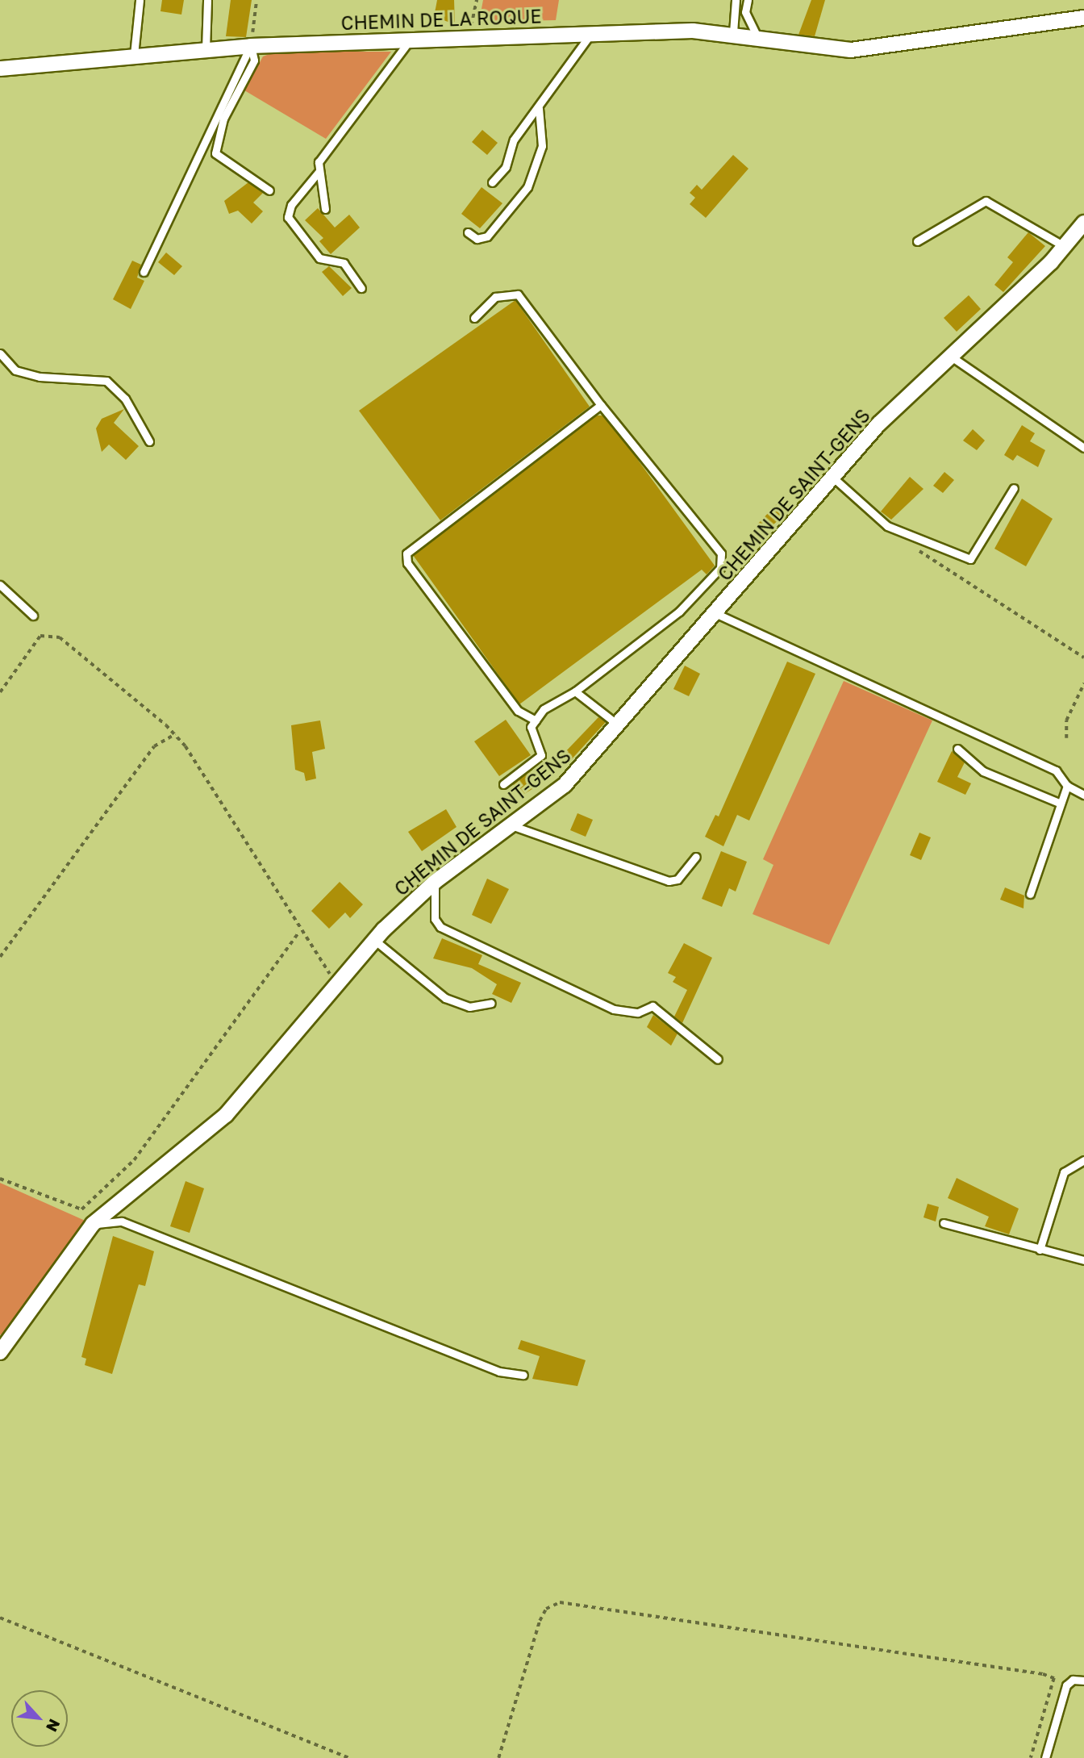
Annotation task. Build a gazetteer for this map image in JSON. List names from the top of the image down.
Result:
{
  "streets": {
    "street": ["CHEMIN DE LA ROQUE", "CHEMIN DE SAINT-GENS"]
  },
  "north": "bottom right"
}
